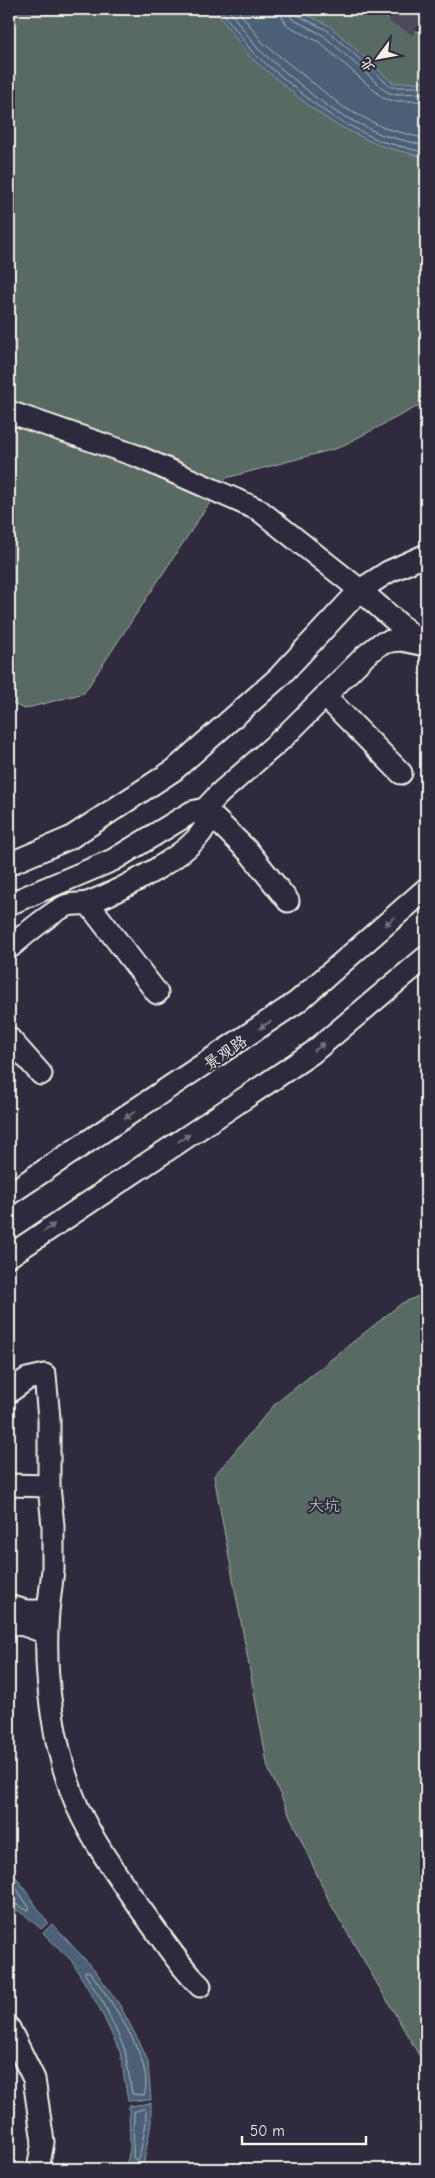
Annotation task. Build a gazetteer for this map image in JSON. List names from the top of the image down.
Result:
{
  "streets": {
    "street": ["景观路"]
  },
  "parks": ["大坑"],
  "scale_bar": "50 m",
  "north": "bottom left"
}
